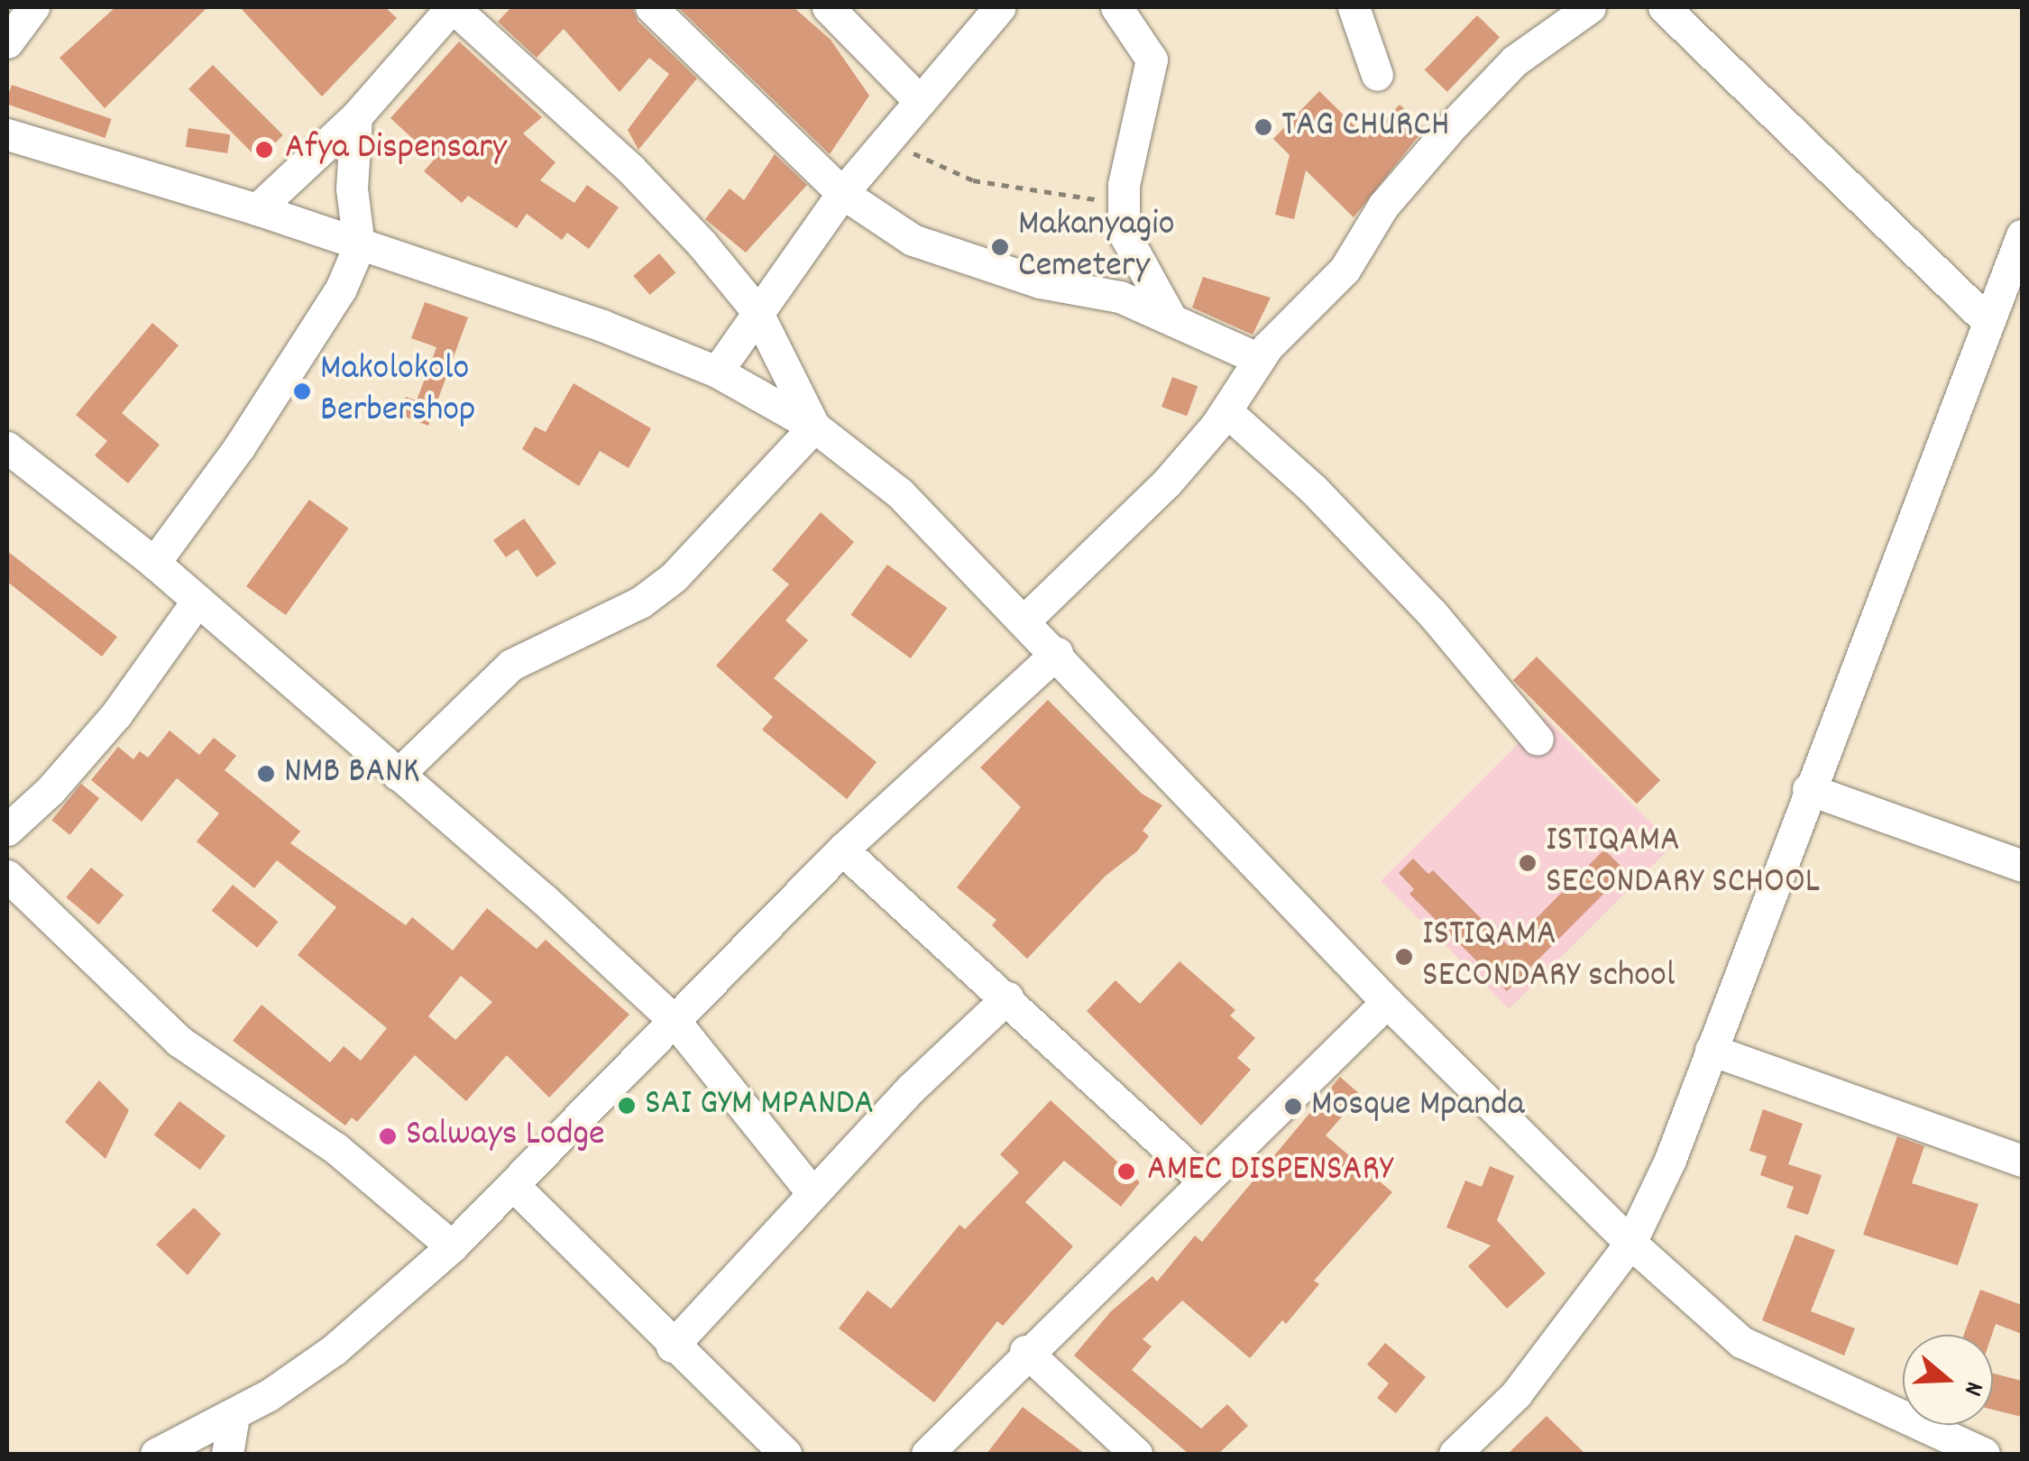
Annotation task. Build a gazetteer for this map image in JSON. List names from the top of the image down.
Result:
{
  "places": [
    "TAG CHURCH",
    "Afya Dispensary",
    "Makanyagio Cemetery",
    "Makolokolo Berbershop",
    "NMB BANK",
    "ISTIQAMA SECONDARY SCHOOL",
    "ISTIQAMA SECONDARY school",
    "SAI GYM MPANDA",
    "Mosque Mpanda",
    "Salways Lodge",
    "AMEC DISPENSARY"
  ],
  "north": "right"
}
